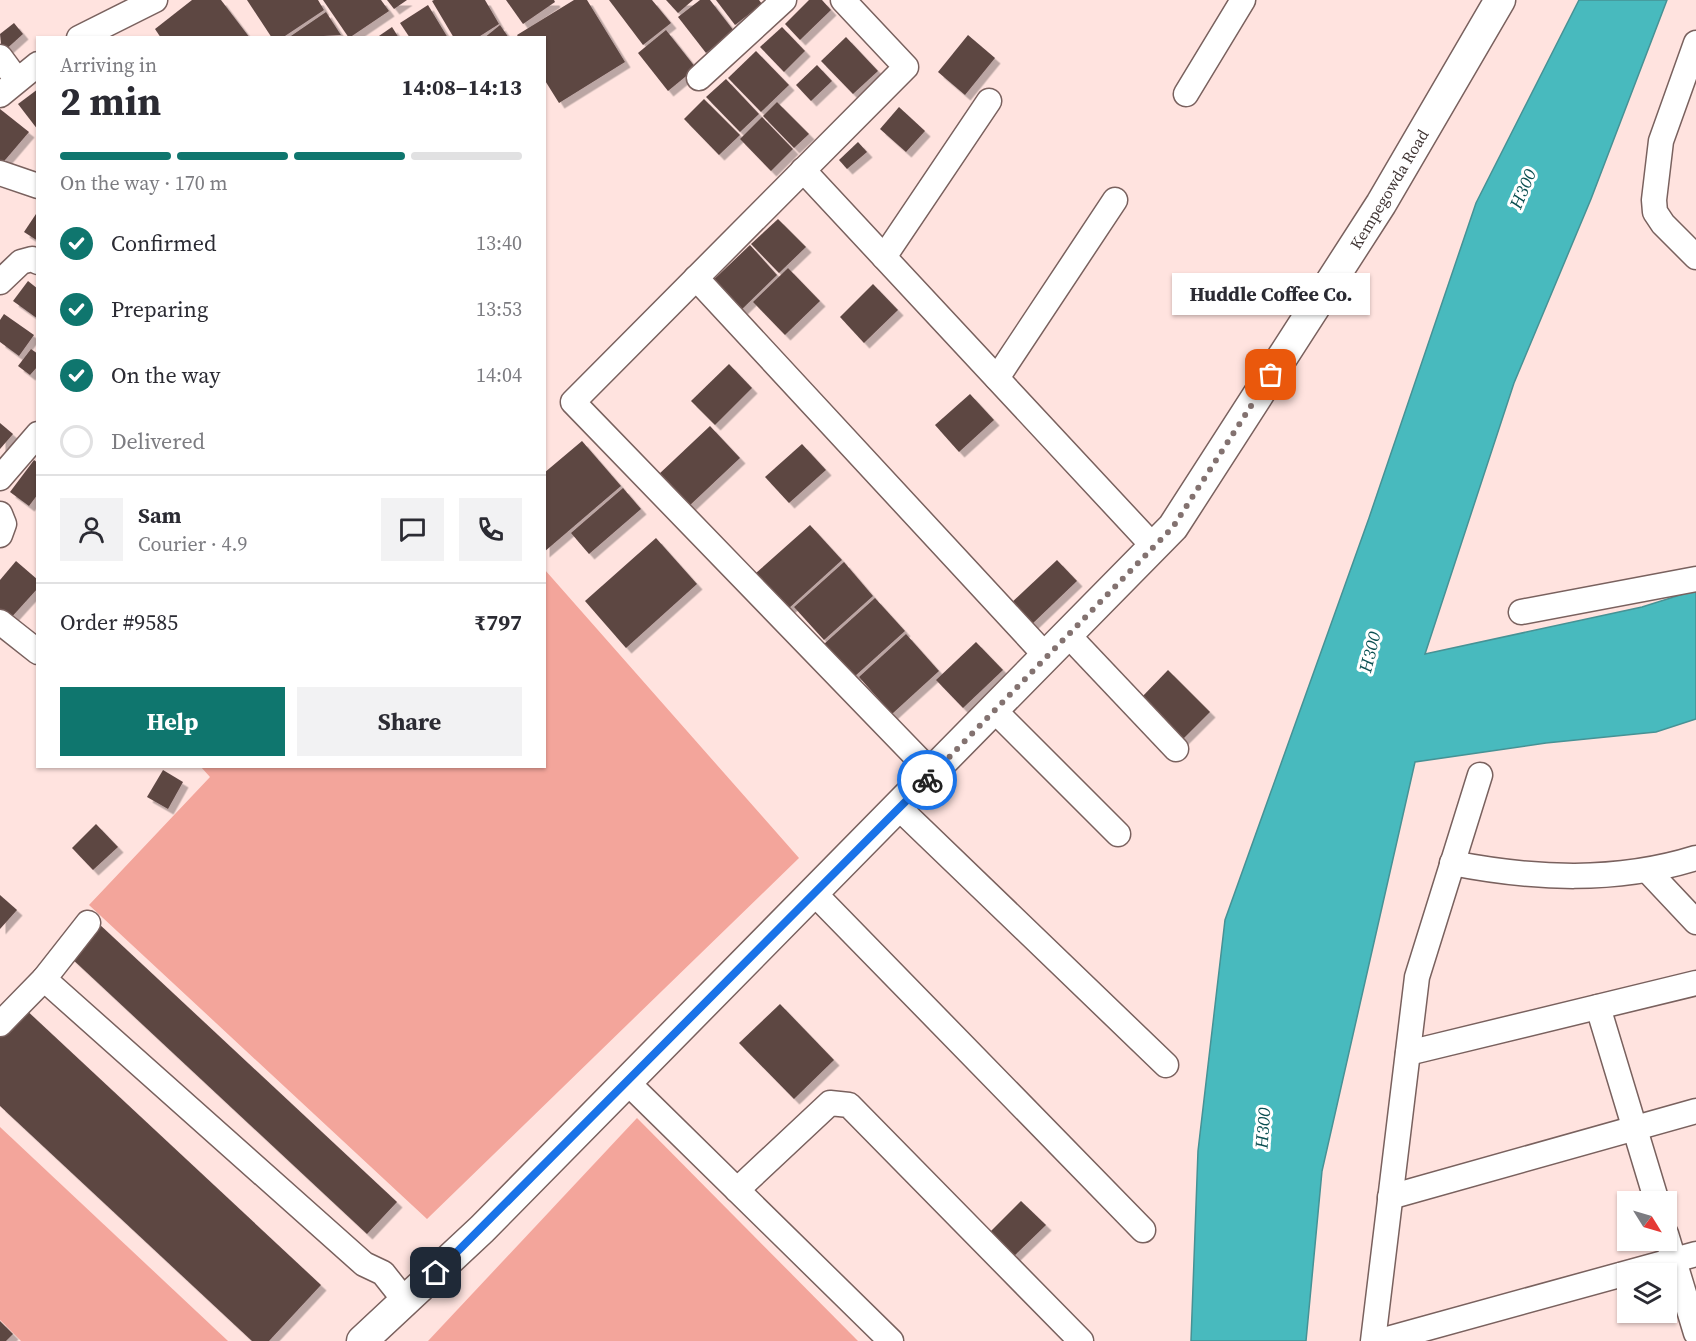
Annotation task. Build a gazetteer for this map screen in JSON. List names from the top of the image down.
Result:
{
  "streets": {
    "street": ["Kempegowda Road"]
  },
  "water": ["H300"],
  "places": ["Huddle Coffee Co."],
  "north": "bottom right",
  "page": {
    "heading": ["2 min", "Arriving in", "14:08–14:13"],
    "panel": [
      "Sam",
      "Courier · 4.9",
      "Order #9585",
      "₹797"
    ],
    "bar": "On the way · 170 m",
    "list": [
      ["Confirmed", "13:40"],
      ["Preparing", "13:53"],
      ["On the way", "14:04"],
      "Delivered"
    ],
    "bubble": "Huddle Coffee Co.",
    "buttons": ["Help", "Share"]
  }
}
